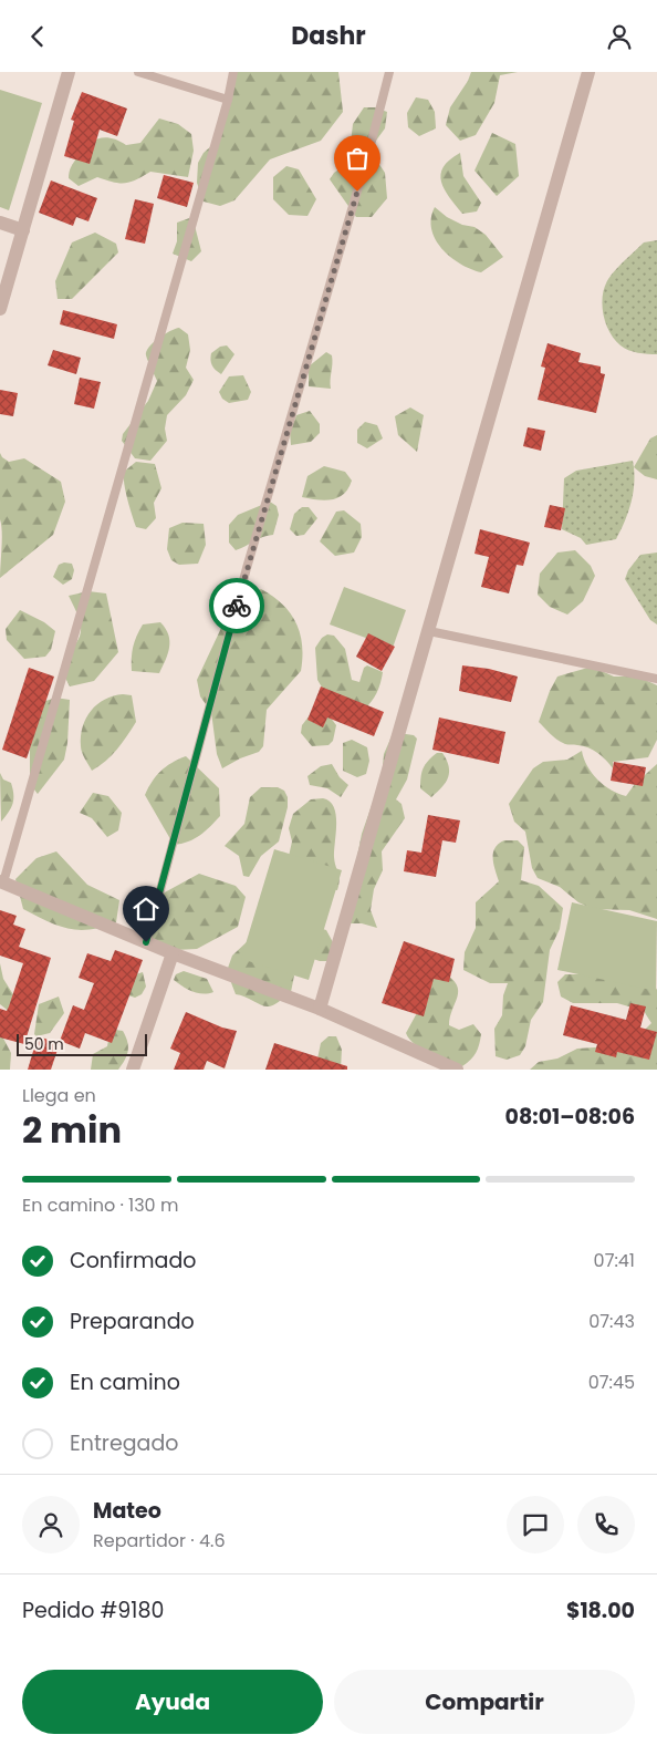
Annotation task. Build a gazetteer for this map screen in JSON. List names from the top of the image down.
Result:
{
  "scale_bar": "50 m",
  "page": {
    "header": "Dashr",
    "scale": "50 m",
    "heading": ["2 min", "Llega en", "08:01–08:06"],
    "panel": [
      "Mateo",
      "Repartidor · 4.6",
      "Pedido #9180",
      "$18.00"
    ],
    "bar": "En camino · 130 m",
    "list": [
      ["Confirmado", "07:41"],
      ["Preparando", "07:43"],
      ["En camino", "07:45"],
      "Entregado"
    ],
    "buttons": ["Ayuda", "Compartir"]
  }
}
